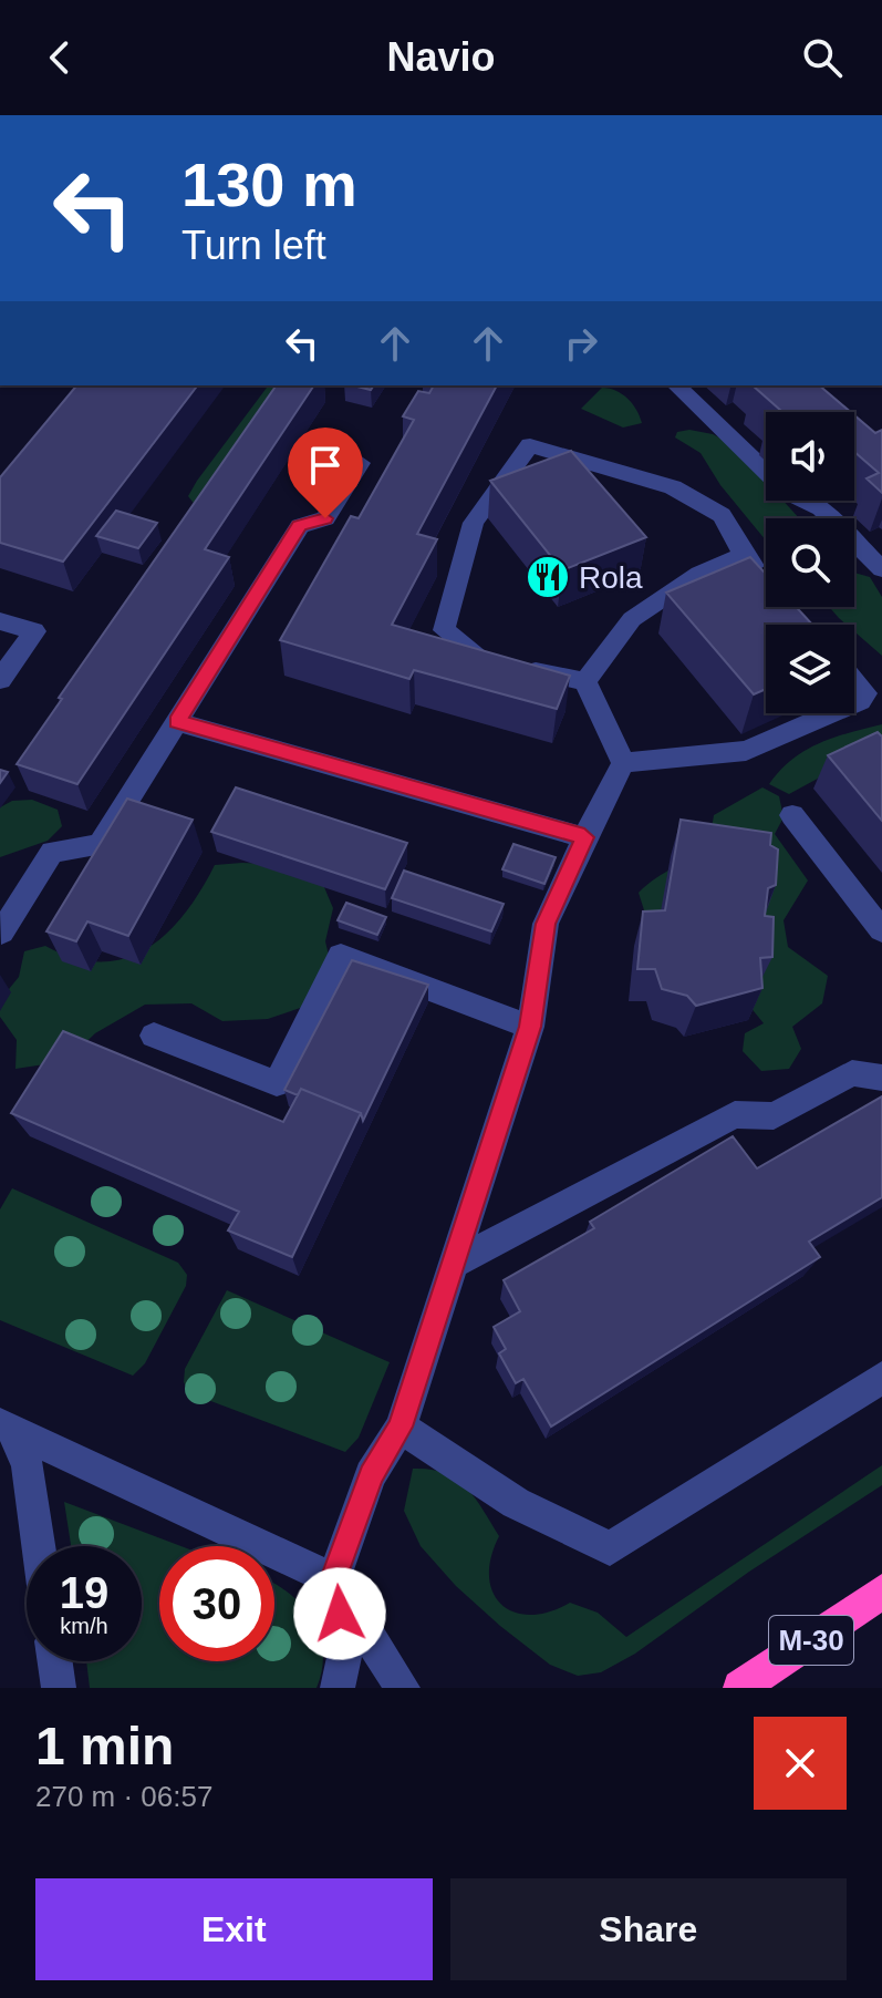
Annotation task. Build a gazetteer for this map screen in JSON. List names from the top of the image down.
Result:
{
  "streets": {
    "highway": ["М-30"]
  },
  "places": {
    "restaurant": ["Rola"]
  },
  "page": {
    "header": "Navio",
    "turn": ["130 m", "Turn left"],
    "speed": "19 km/h",
    "limit": "30",
    "heading": ["1 min", "270 m · 06:57"],
    "buttons": ["Exit", "Share"]
  }
}
